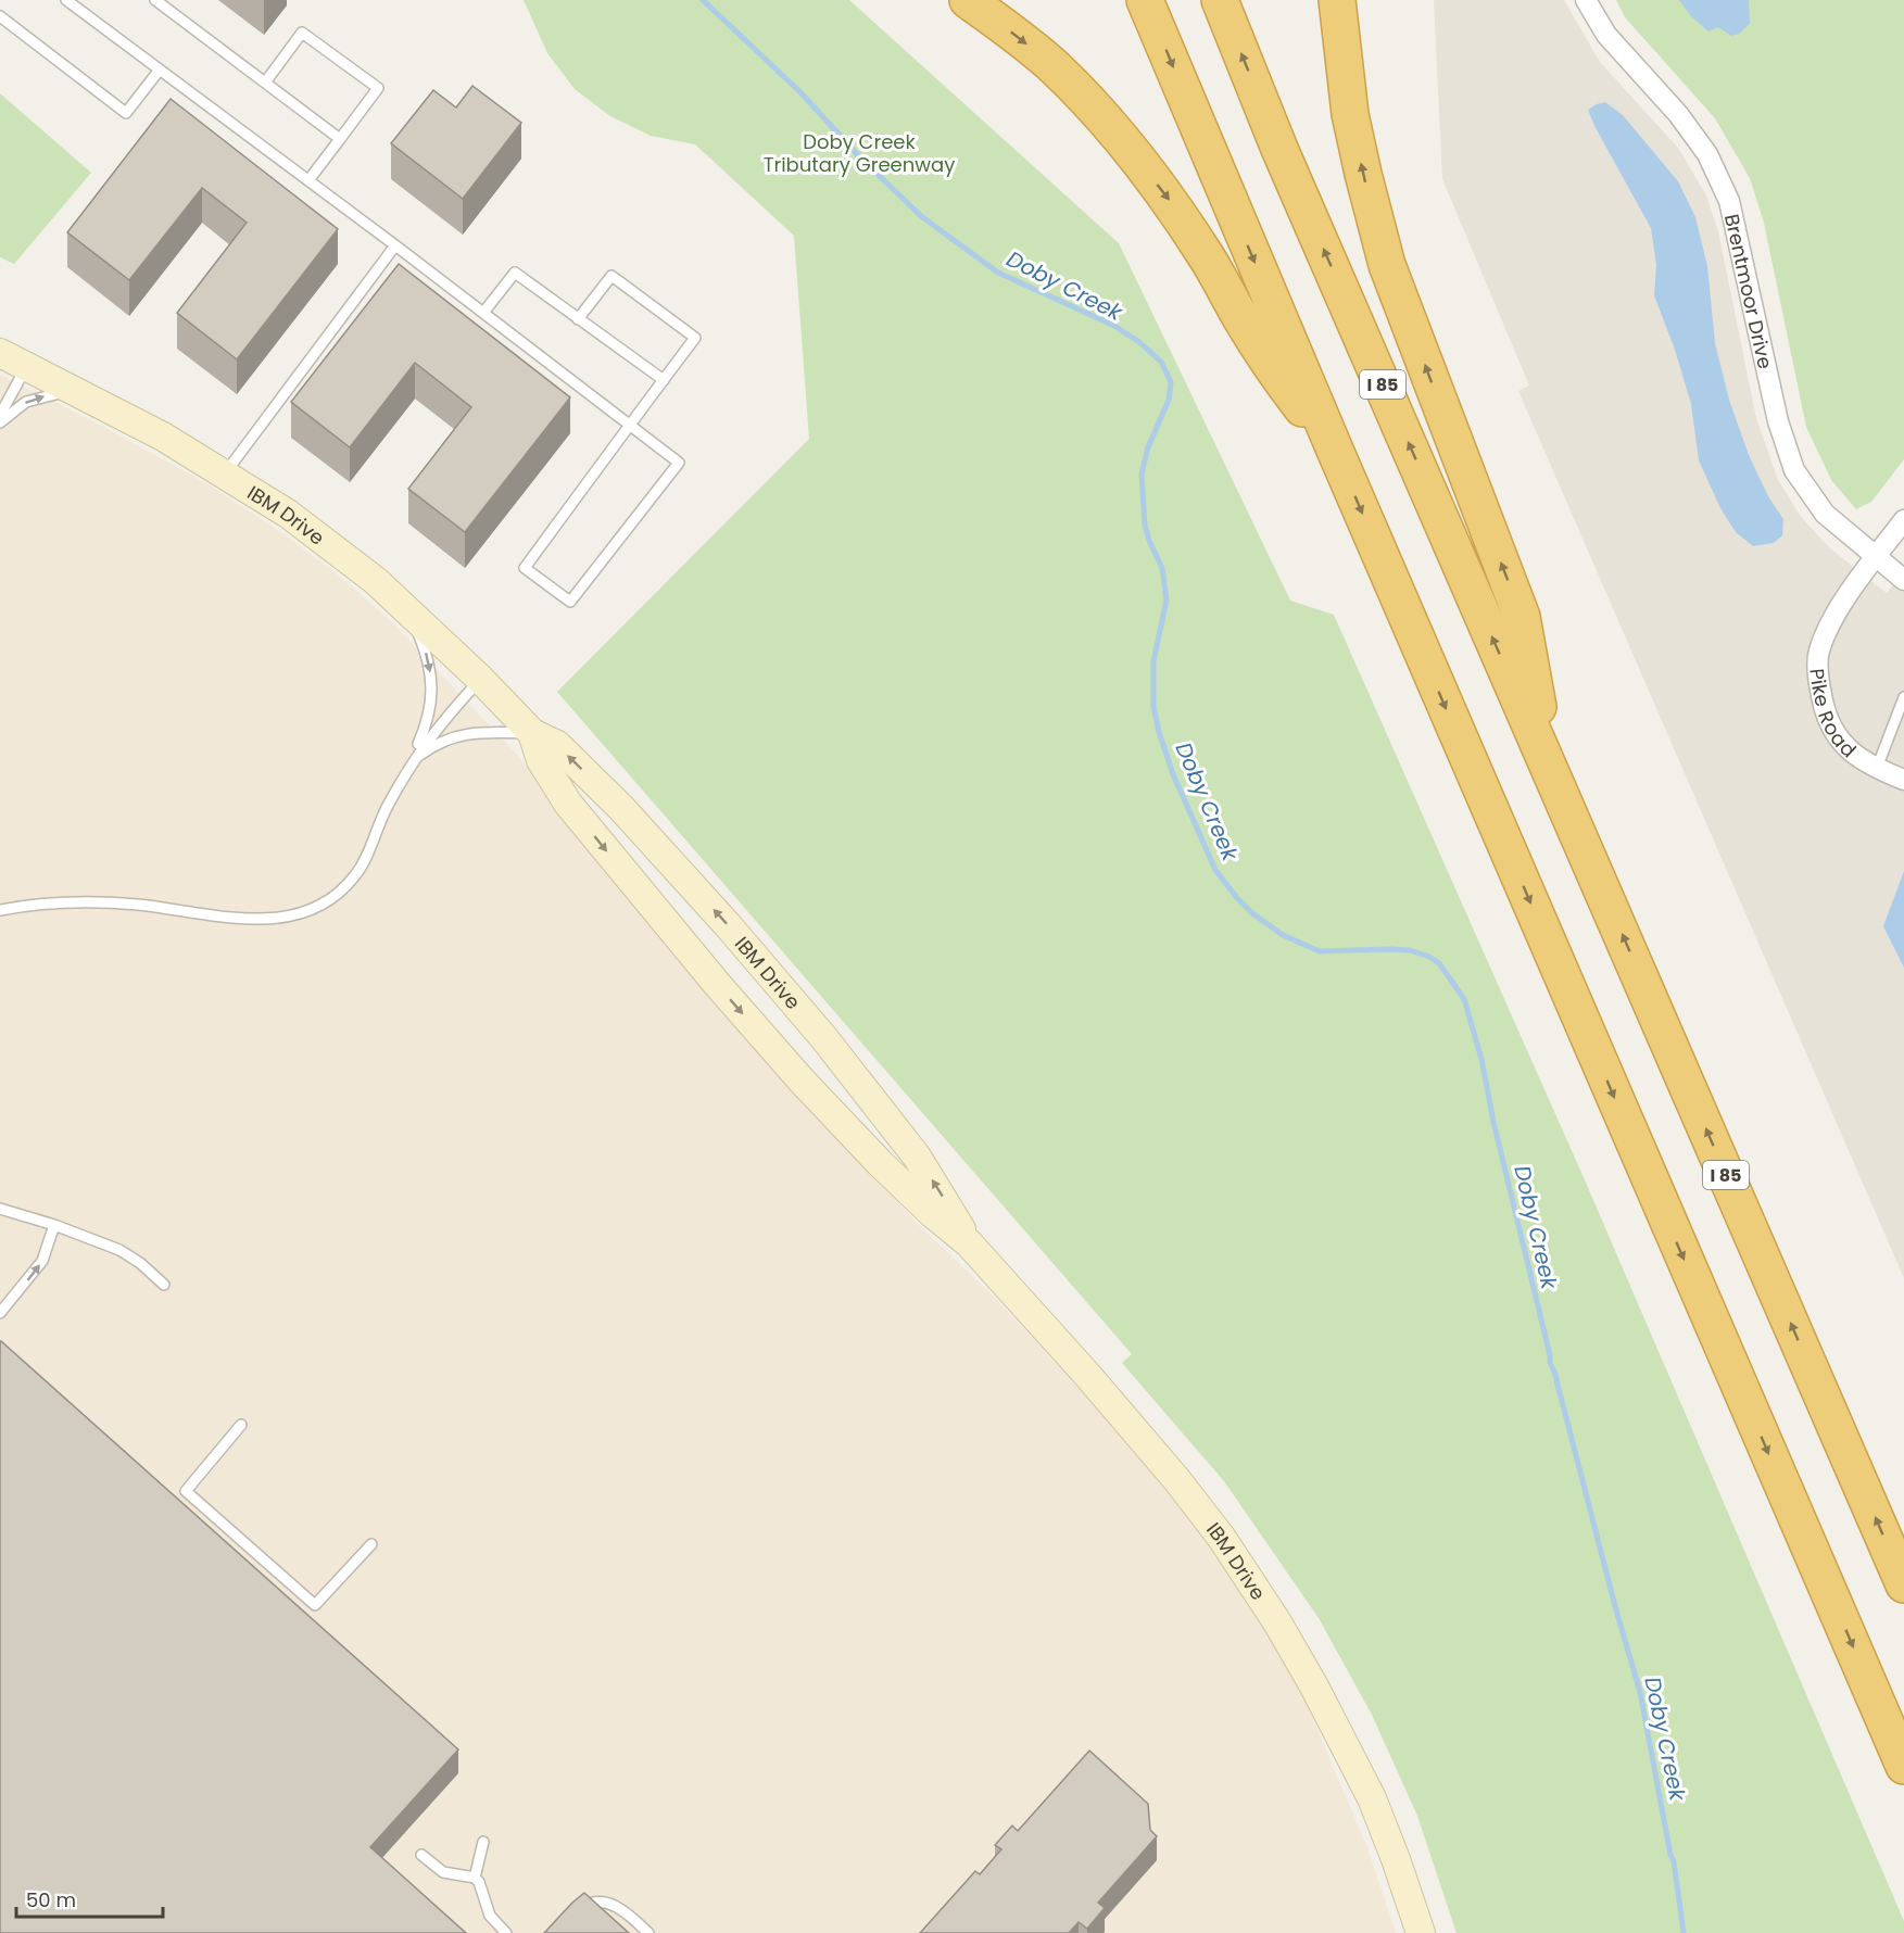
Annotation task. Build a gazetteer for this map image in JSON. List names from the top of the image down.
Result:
{
  "streets": {
    "highway": ["I 85"],
    "street": ["Brentmoor Drive", "IBM Drive", "Pike Road"]
  },
  "crossings": [
    ["Brentmoor Drive", "Pike Road"]
  ],
  "water": ["Doby Creek"],
  "parks": ["Doby Creek Tributary Greenway"],
  "scale_bar": "50 m"
}
